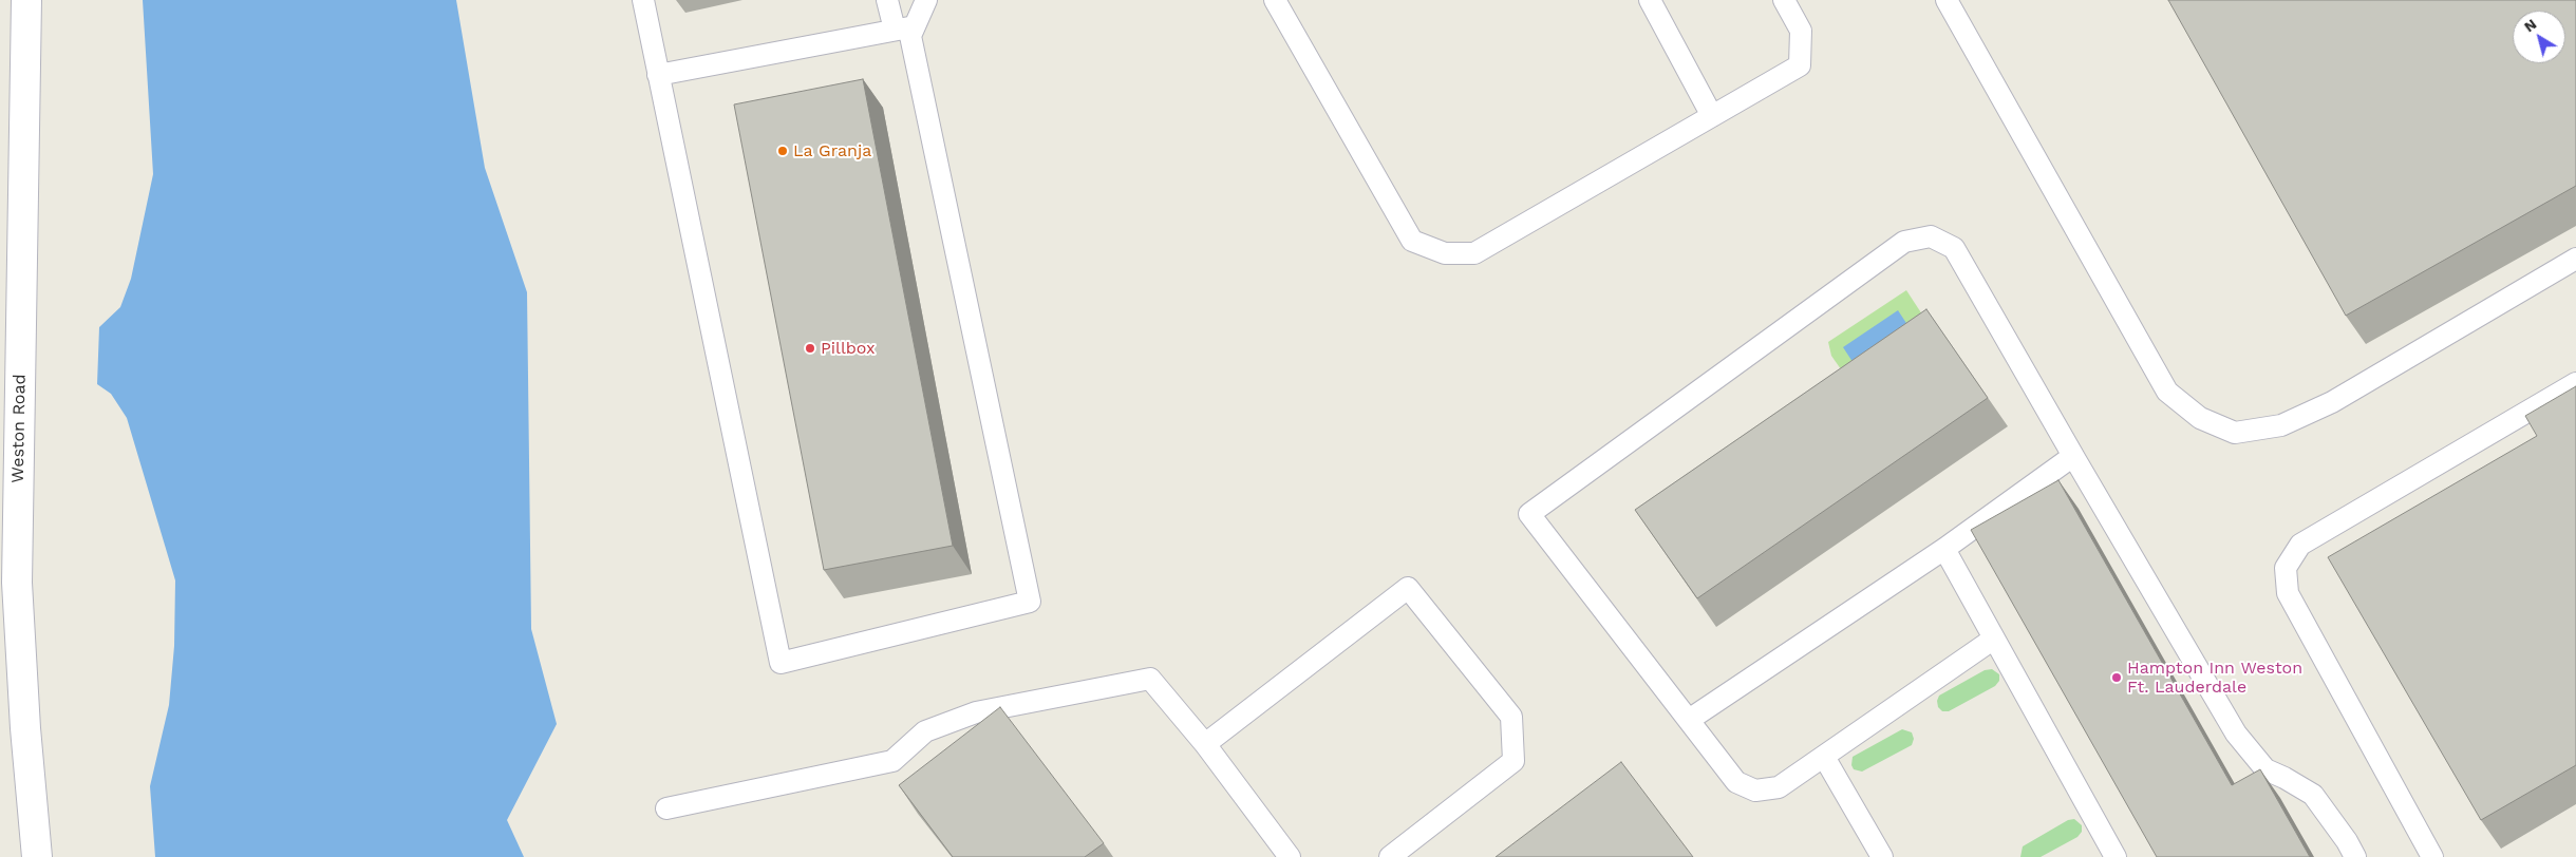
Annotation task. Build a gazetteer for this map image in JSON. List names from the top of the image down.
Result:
{
  "streets": {
    "main road": ["Weston Road"]
  },
  "places": ["La Granja", "Pillbox", "Hampton Inn Weston Ft. Lauderdale"],
  "north": "top left"
}
